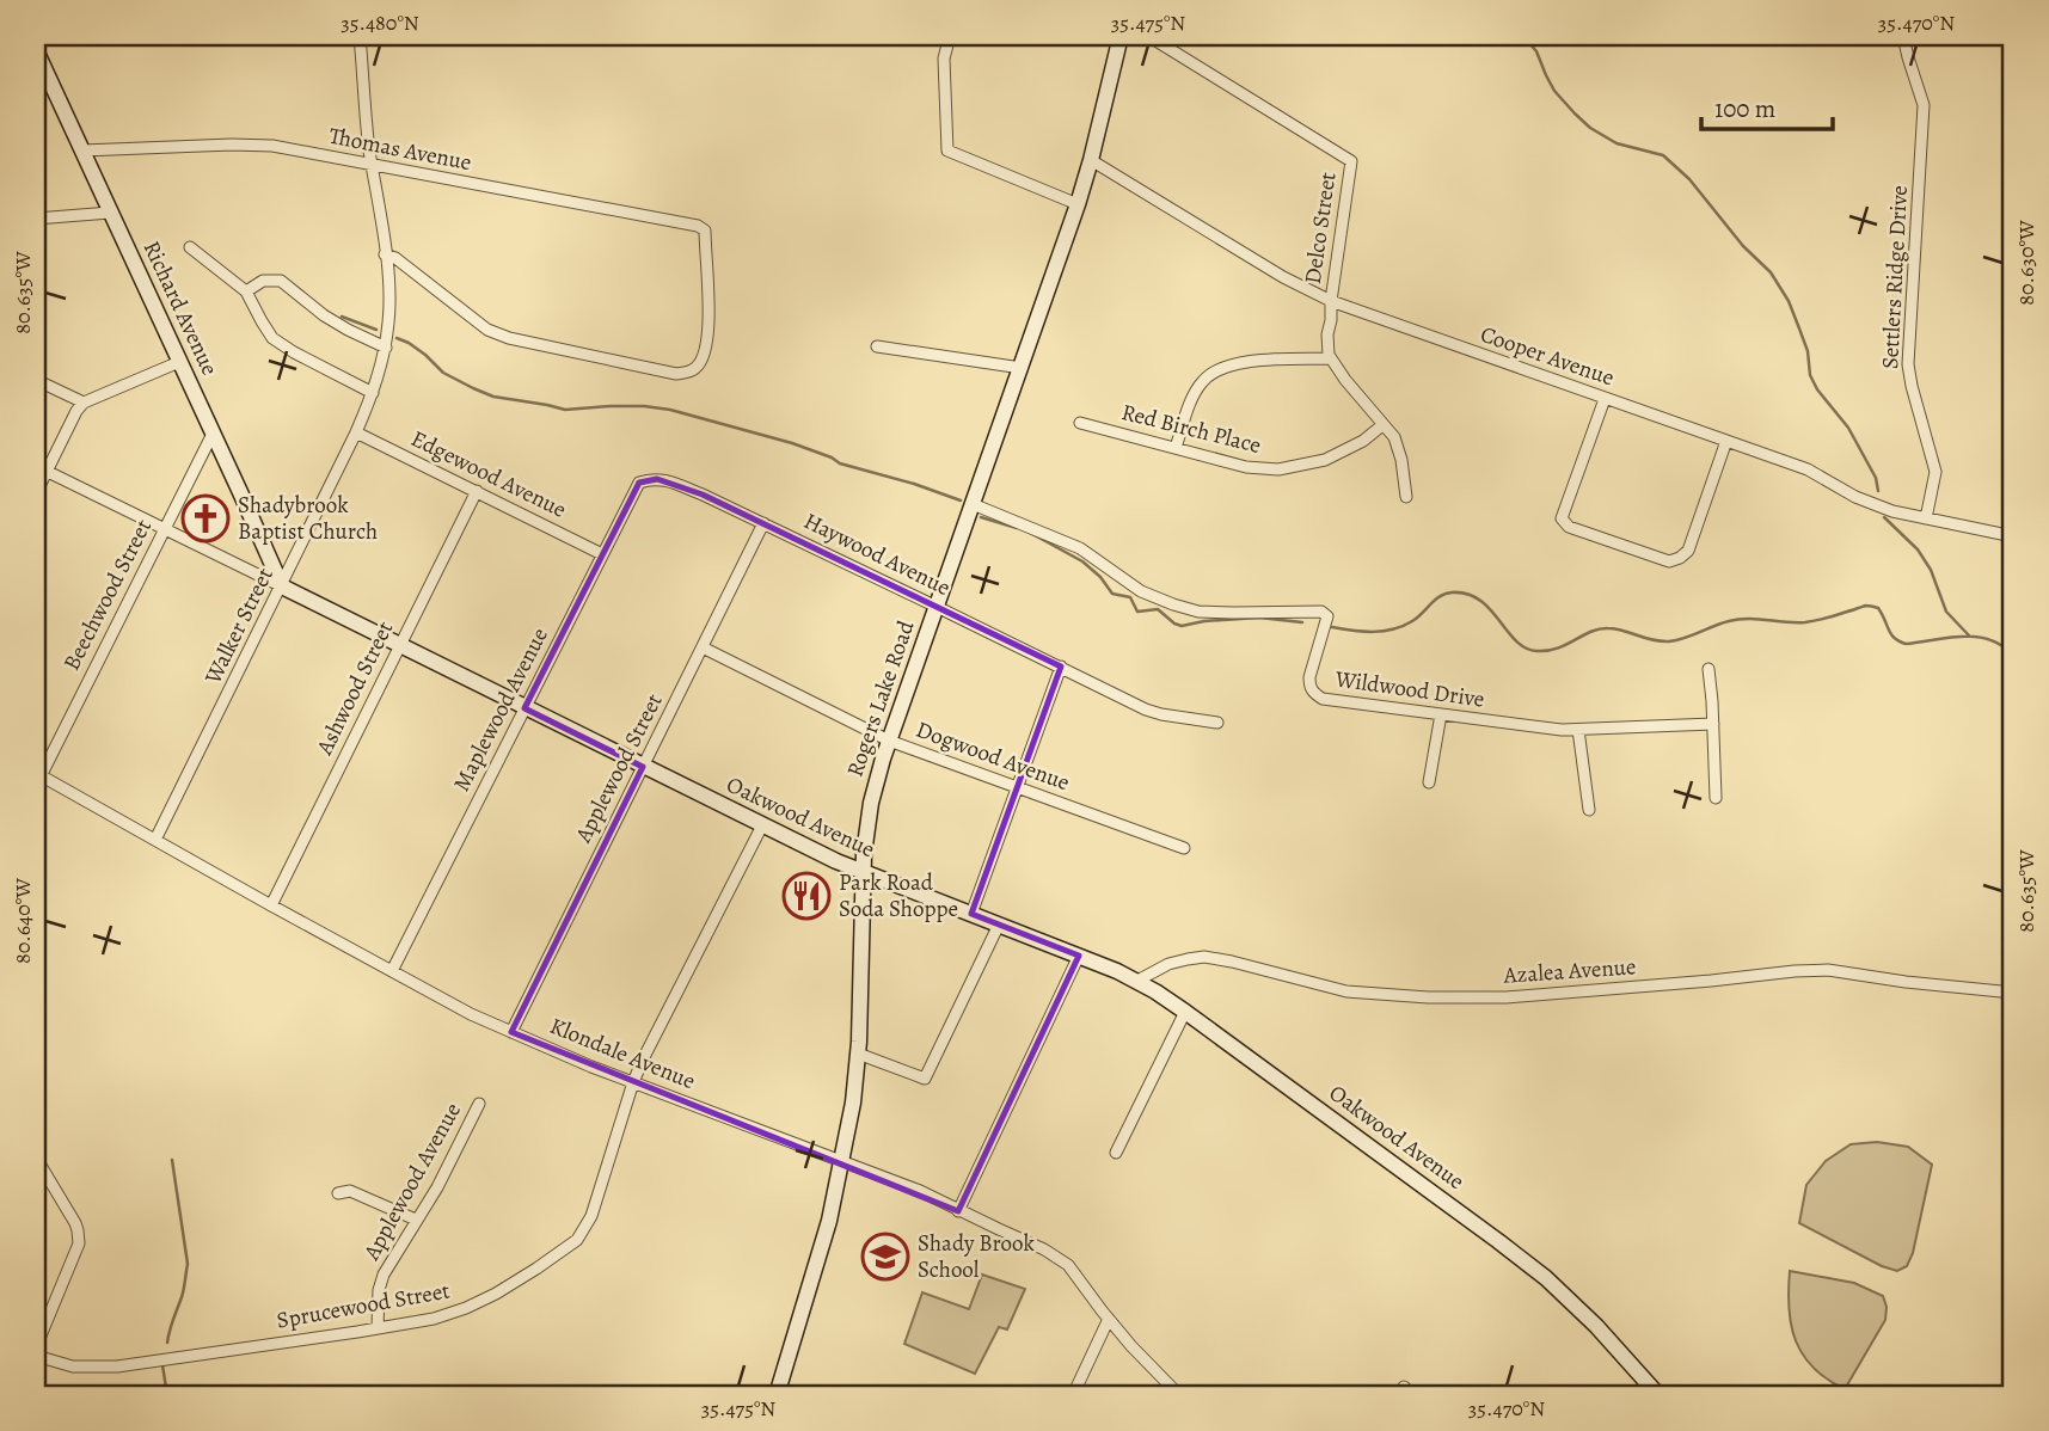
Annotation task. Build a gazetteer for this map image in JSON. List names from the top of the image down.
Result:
{
  "streets": {
    "street": [
      "Thomas Avenue",
      "Delco Street",
      "Settlers Ridge Drive",
      "Richard Avenue",
      "Cooper Avenue",
      "Red Birch Place",
      "Edgewood Avenue",
      "Haywood Avenue",
      "Beechwood Street",
      "Walker Street",
      "Ashwood Street",
      "Wildwood Drive",
      "Rogers Lake Road",
      "Maplewood Avenue",
      "Dogwood Avenue",
      "Applewood Street",
      "Oakwood Avenue",
      "Azalea Avenue",
      "Klondale Avenue",
      "Applewood Avenue",
      "Sprucewood Street"
    ]
  },
  "crossings": [
    ["Thomas Avenue", "Richard Avenue"],
    ["Thomas Avenue", "Walker Street"],
    ["Delco Street", "Cooper Avenue"],
    ["Settlers Ridge Drive", "Cooper Avenue"],
    ["Richard Avenue", "Beechwood Street"],
    ["Richard Avenue", "Walker Street"],
    ["Richard Avenue", "Oakwood Avenue"],
    ["Cooper Avenue", "Rogers Lake Road"],
    ["Edgewood Avenue", "Walker Street"],
    ["Edgewood Avenue", "Ashwood Street"],
    ["Edgewood Avenue", "Maplewood Avenue"],
    ["Haywood Avenue", "Rogers Lake Road"],
    ["Haywood Avenue", "Maplewood Avenue"],
    ["Haywood Avenue", "Applewood Street"],
    ["Beechwood Street", "Oakwood Avenue"],
    ["Beechwood Street", "Klondale Avenue"],
    ["Walker Street", "Oakwood Avenue"],
    ["Walker Street", "Klondale Avenue"],
    ["Ashwood Street", "Oakwood Avenue"],
    ["Ashwood Street", "Klondale Avenue"],
    ["Wildwood Drive", "Rogers Lake Road"],
    ["Rogers Lake Road", "Dogwood Avenue"],
    ["Rogers Lake Road", "Oakwood Avenue"],
    ["Rogers Lake Road", "Klondale Avenue"],
    ["Maplewood Avenue", "Oakwood Avenue"],
    ["Maplewood Avenue", "Klondale Avenue"],
    ["Dogwood Avenue", "Applewood Street"],
    ["Applewood Street", "Oakwood Avenue"],
    ["Applewood Street", "Klondale Avenue"],
    ["Oakwood Avenue", "Azalea Avenue"],
    ["Oakwood Avenue", "Sprucewood Street"],
    ["Klondale Avenue", "Sprucewood Street"],
    ["Applewood Avenue", "Sprucewood Street"]
  ],
  "places": {
    "church": ["Shadybrook Baptist Church"],
    "restaurant": ["Park Road Soda Shoppe"],
    "school or university": ["Shady Brook School"]
  },
  "scale_bar": "100 m",
  "coordinates": [
    "35.480°N",
    "35.475°N",
    "35.470°N",
    "80.630°W",
    "80.635°W",
    "80.640°W"
  ]
}
